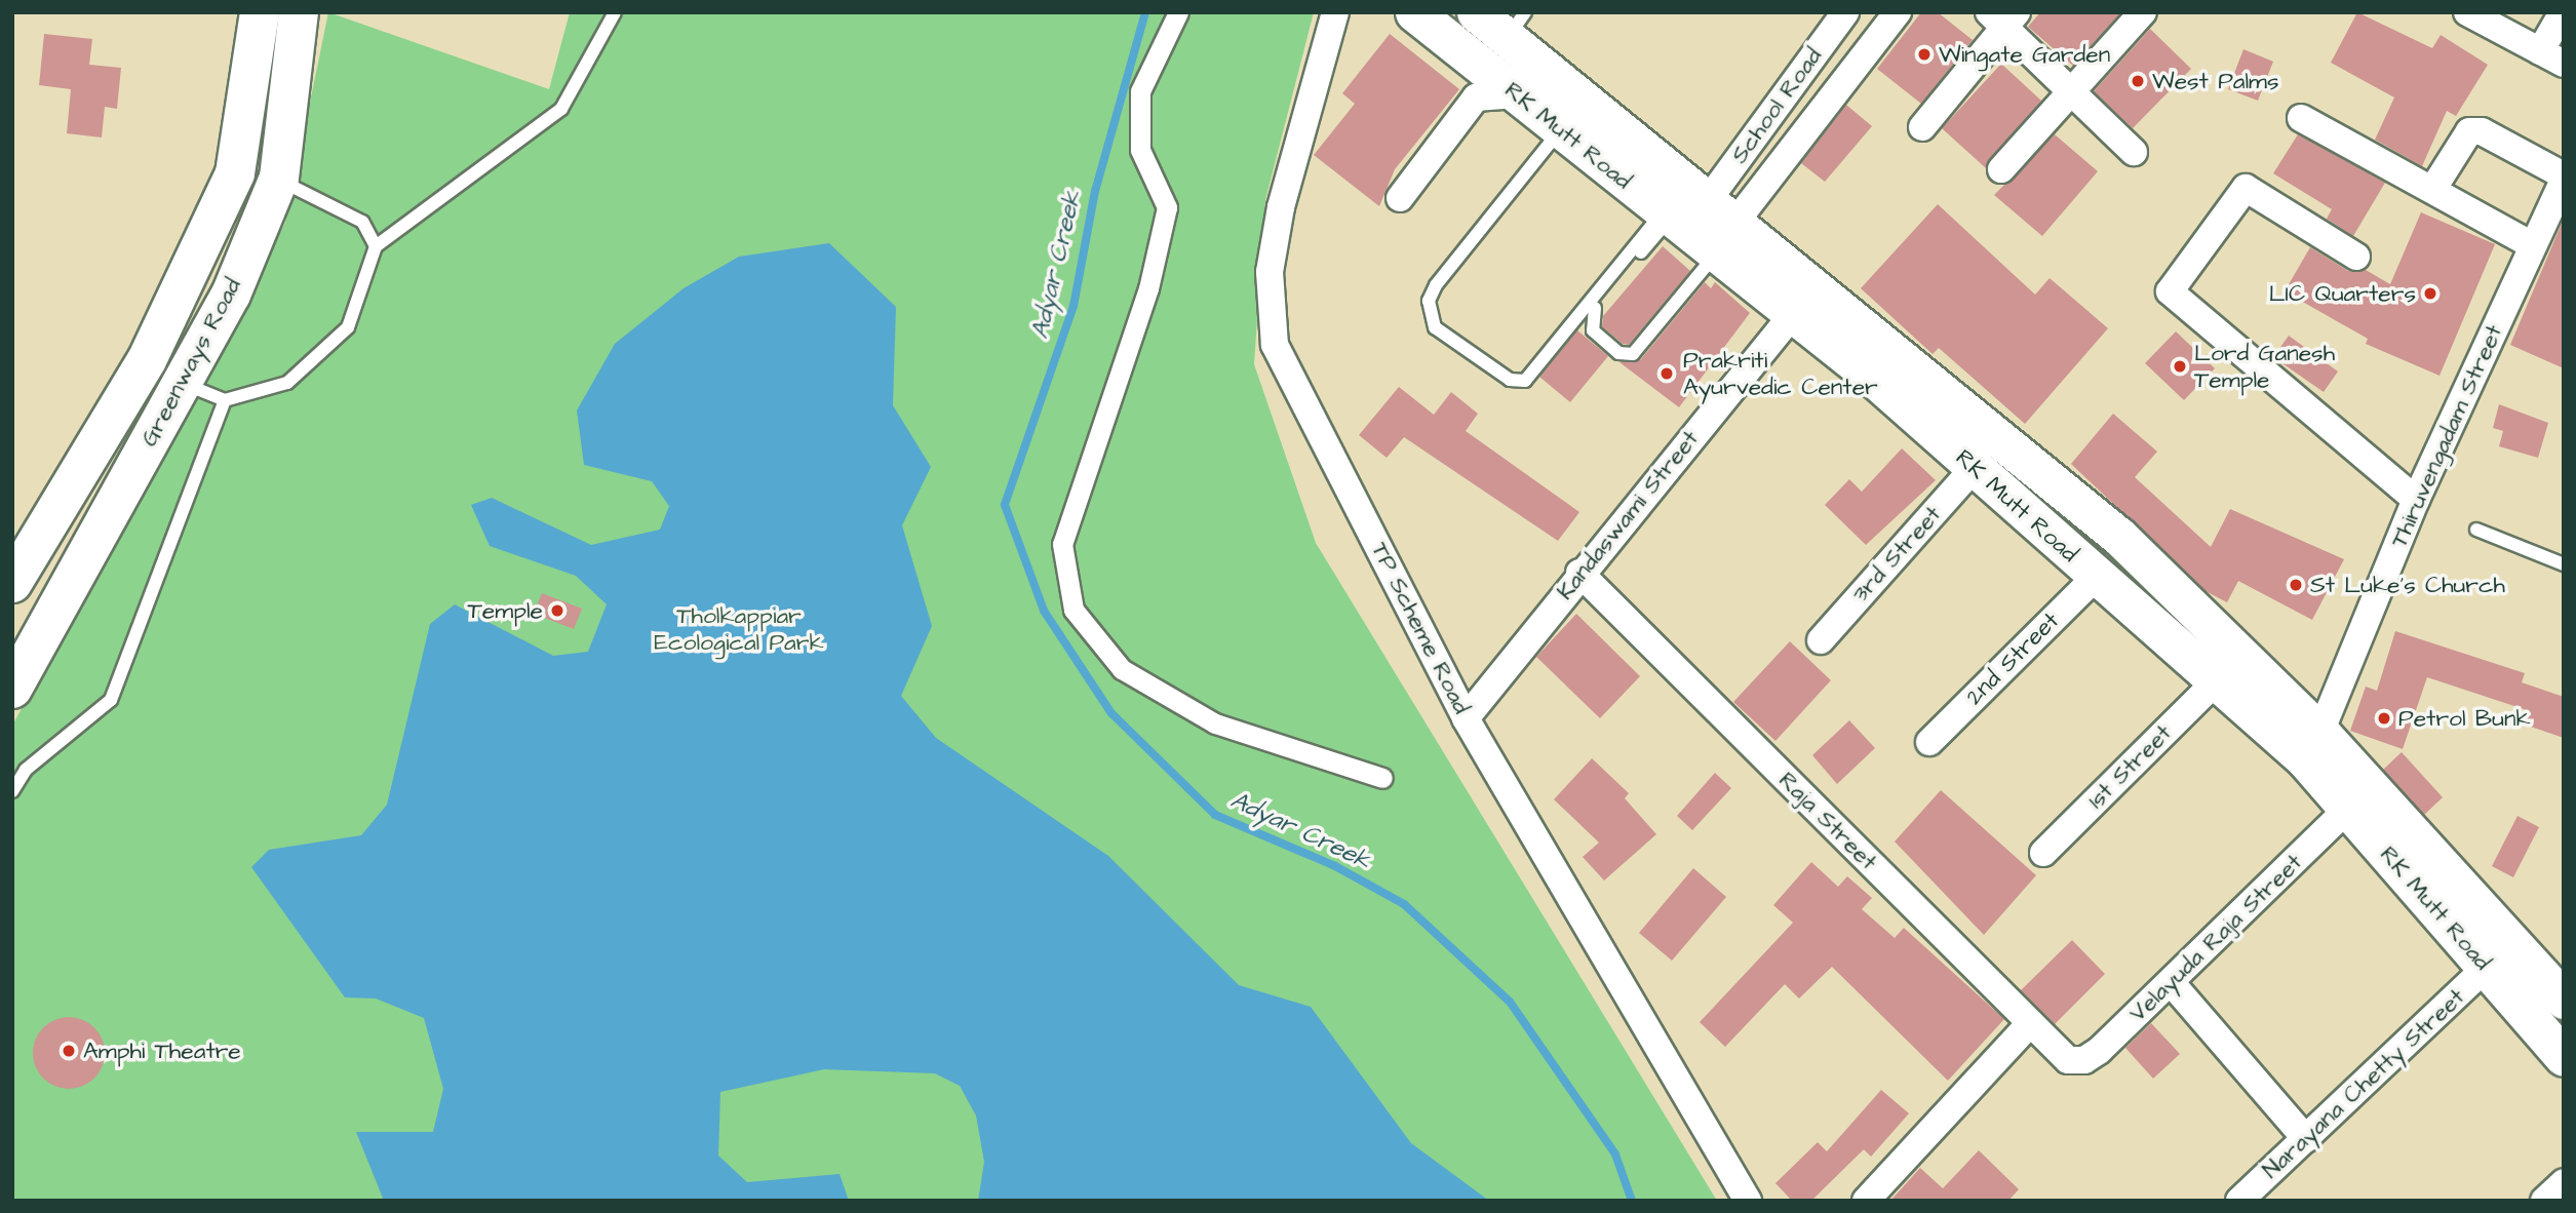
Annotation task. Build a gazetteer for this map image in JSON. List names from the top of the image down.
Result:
{
  "streets": {
    "main road": ["RK Mutt Road", "Greenways Road"],
    "street": [
      "School Road",
      "Thiruvengadam Street",
      "Kandaswami Street",
      "3rd Street",
      "TP Scheme Road",
      "2nd Street",
      "1st Street",
      "Raja Street",
      "Velayuda Raja Street",
      "Narayana Chetty Street"
    ]
  },
  "crossings": [
    ["School Road", "RK Mutt Road"],
    ["RK Mutt Road", "Thiruvengadam Street"],
    ["RK Mutt Road", "Kandaswami Street"],
    ["RK Mutt Road", "3rd Street"],
    ["RK Mutt Road", "2nd Street"],
    ["RK Mutt Road", "1st Street"],
    ["RK Mutt Road", "Velayuda Raja Street"],
    ["RK Mutt Road", "Narayana Chetty Street"],
    ["Kandaswami Street", "TP Scheme Road"],
    ["Kandaswami Street", "Raja Street"],
    ["Raja Street", "Velayuda Raja Street"]
  ],
  "water": ["Adyar Creek"],
  "parks": ["Tholkappiar Ecological Park"],
  "places": [
    "Wingate Garden",
    "West Palms",
    "LIC Quarters",
    "Lord Ganesh Temple",
    "Prakriti Ayurvedic Center",
    "St Luke’s Church",
    "Temple",
    "Petrol Bunk",
    "Amphi Theatre"
  ]
}
